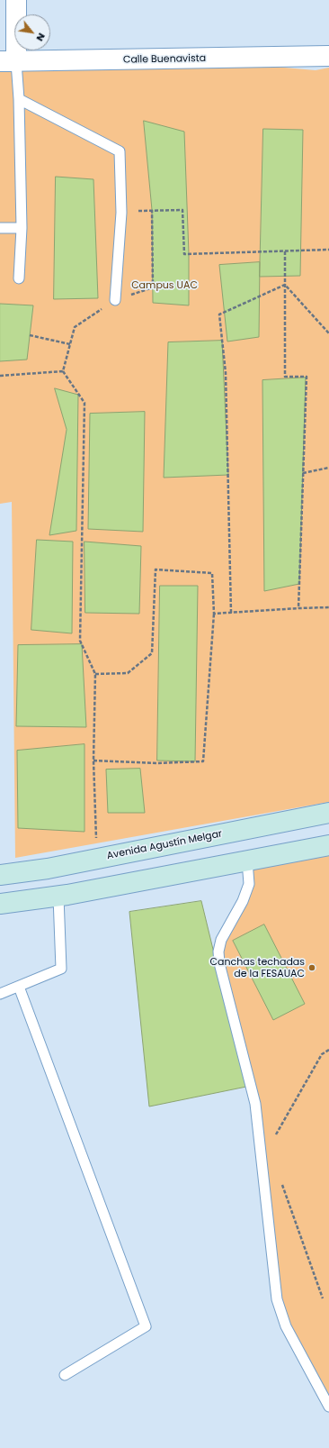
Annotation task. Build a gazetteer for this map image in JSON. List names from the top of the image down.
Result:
{
  "streets": {
    "main road": ["Avenida Agustín Melgar"],
    "street": ["Calle Buenavista"]
  },
  "parks": ["Campus UAC"],
  "places": ["Canchas techadas de la FESAUAC"],
  "north": "bottom right"
}
